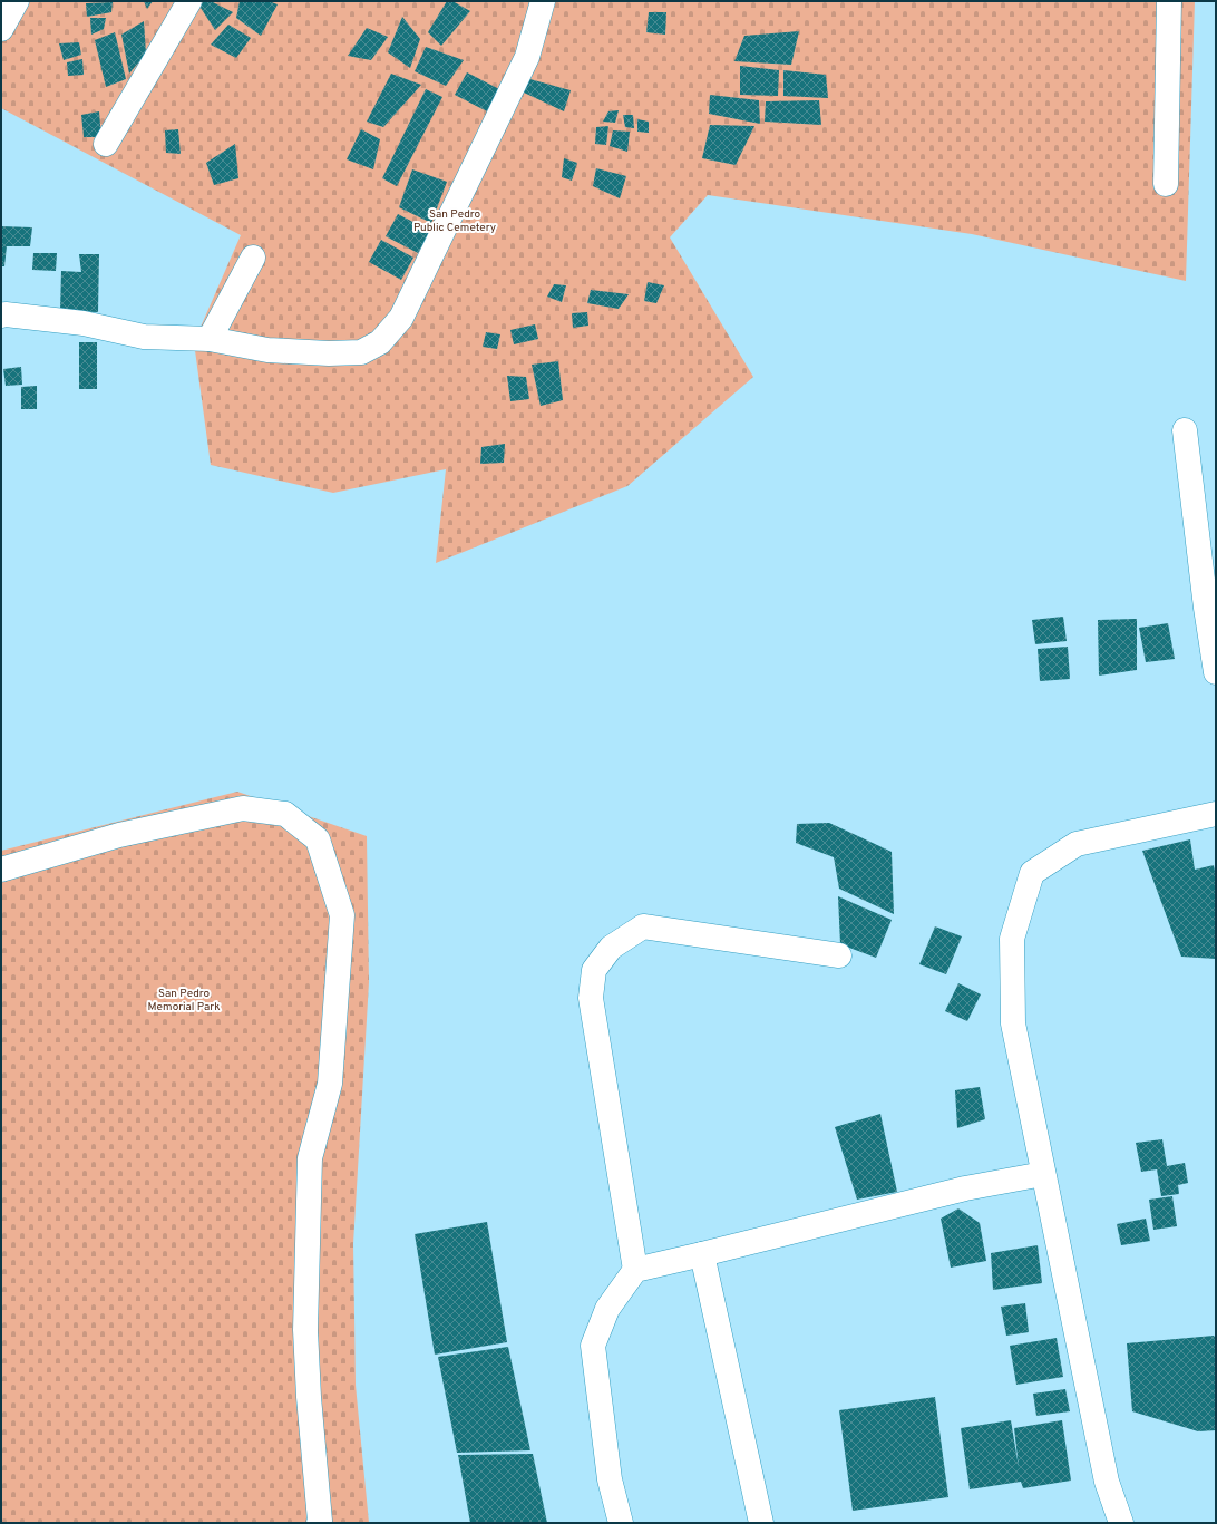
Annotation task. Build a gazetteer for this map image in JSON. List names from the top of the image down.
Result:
{
  "parks": ["San Pedro Public Cemetery", "San Pedro Memorial Park"]
}
